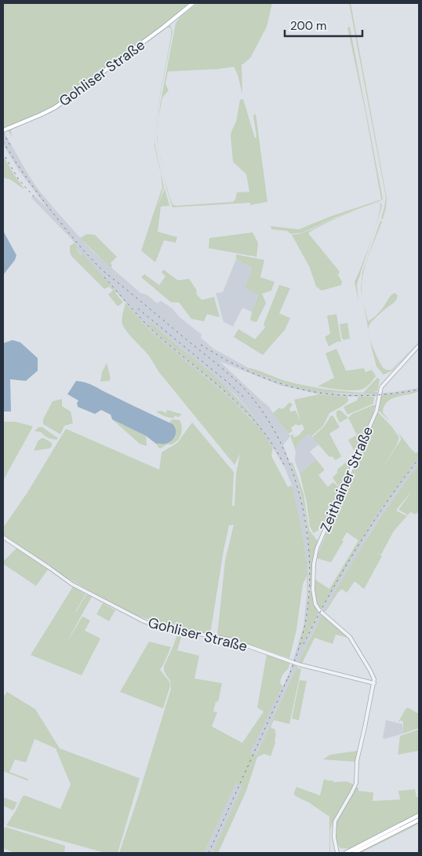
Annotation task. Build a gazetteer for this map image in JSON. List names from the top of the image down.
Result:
{
  "streets": {
    "main road": ["Gohliser Straße"],
    "street": ["Zeithainer Straße"]
  },
  "crossings": [
    ["Gohliser Straße", "Zeithainer Straße"]
  ],
  "scale_bar": "200 m"
}
